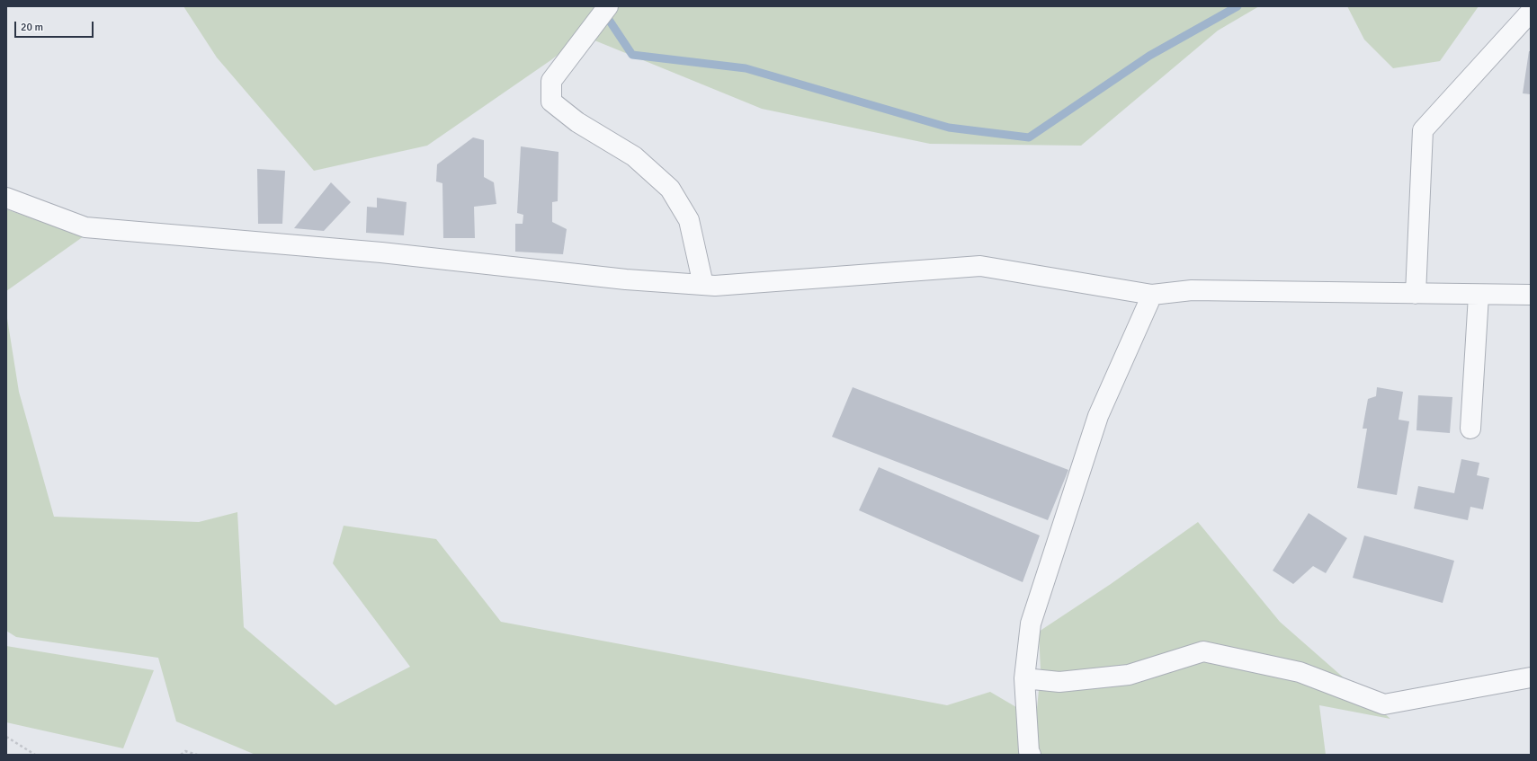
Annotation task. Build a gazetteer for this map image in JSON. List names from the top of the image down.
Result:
{
  "scale_bar": "20 m"
}
